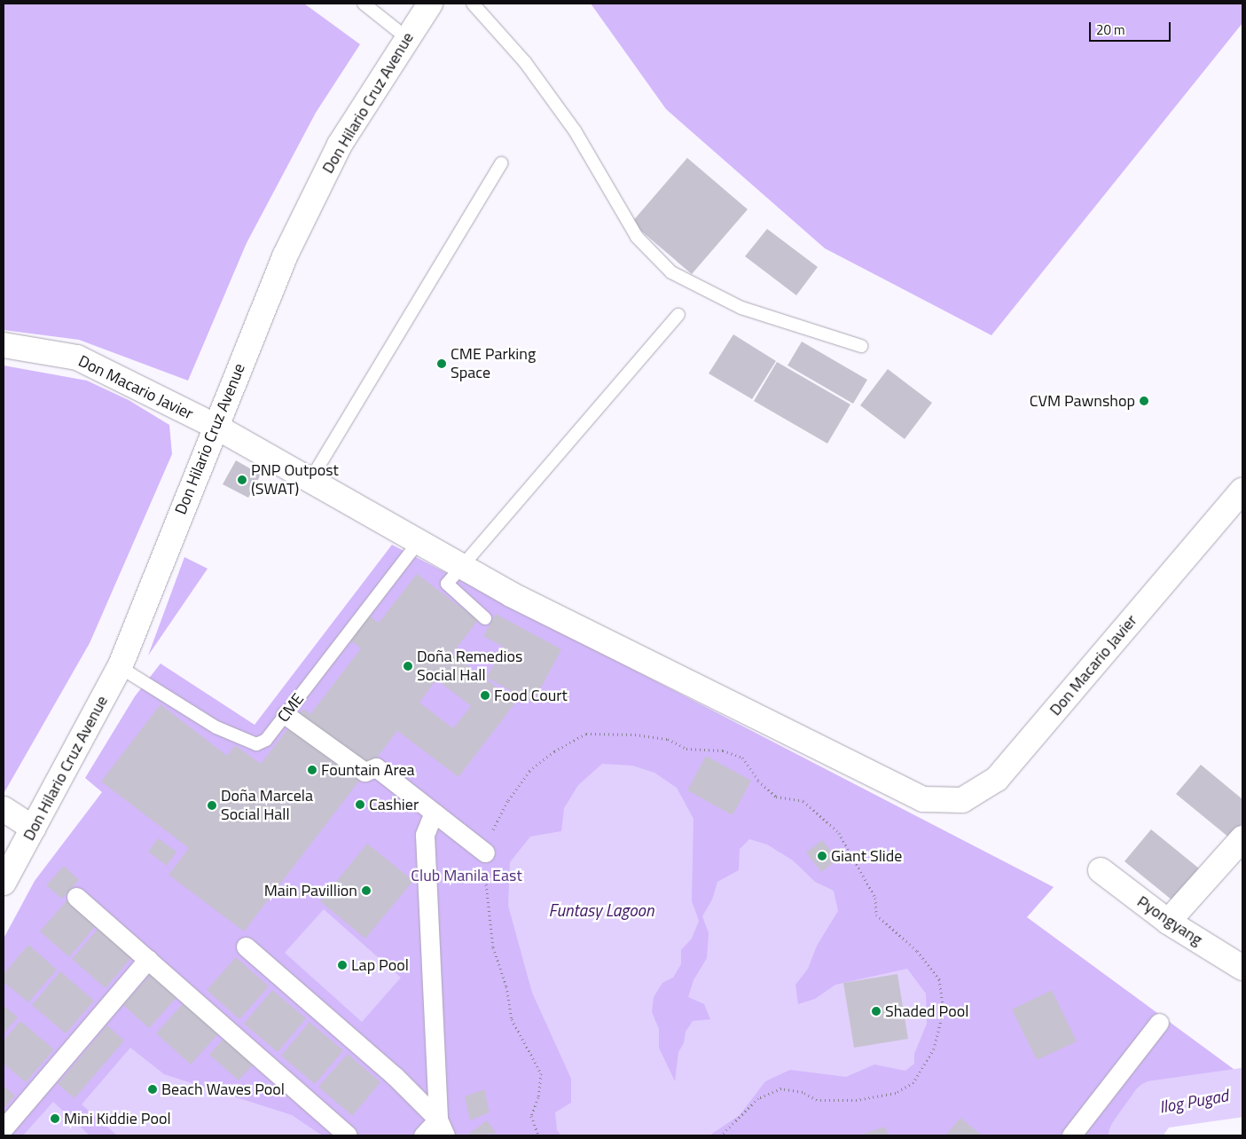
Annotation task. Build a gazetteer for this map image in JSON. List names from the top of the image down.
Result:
{
  "streets": {
    "street": ["Don Hilario Cruz Avenue", "Don Macario Javier", "Pyongyang"],
    "lane": ["CME"]
  },
  "crossings": [
    ["Don Hilario Cruz Avenue", "Don Macario Javier"],
    ["Don Hilario Cruz Avenue", "CME"],
    ["Don Macario Javier", "CME"]
  ],
  "water": ["Funtasy Lagoon", "Ilog Pugad"],
  "parks": ["Club Manila East"],
  "places": [
    "CME Parking Space",
    "CVM Pawnshop",
    "PNP Outpost (SWAT)",
    "Doña Remedios Social Hall",
    "Food Court",
    "Fountain Area",
    "Cashier",
    "Doña Marcela Social Hall",
    "Giant Slide",
    "Main Pavillion",
    "Lap Pool",
    "Shaded Pool",
    "Beach Waves Pool",
    "Mini Kiddie Pool"
  ],
  "scale_bar": "20 m"
}
